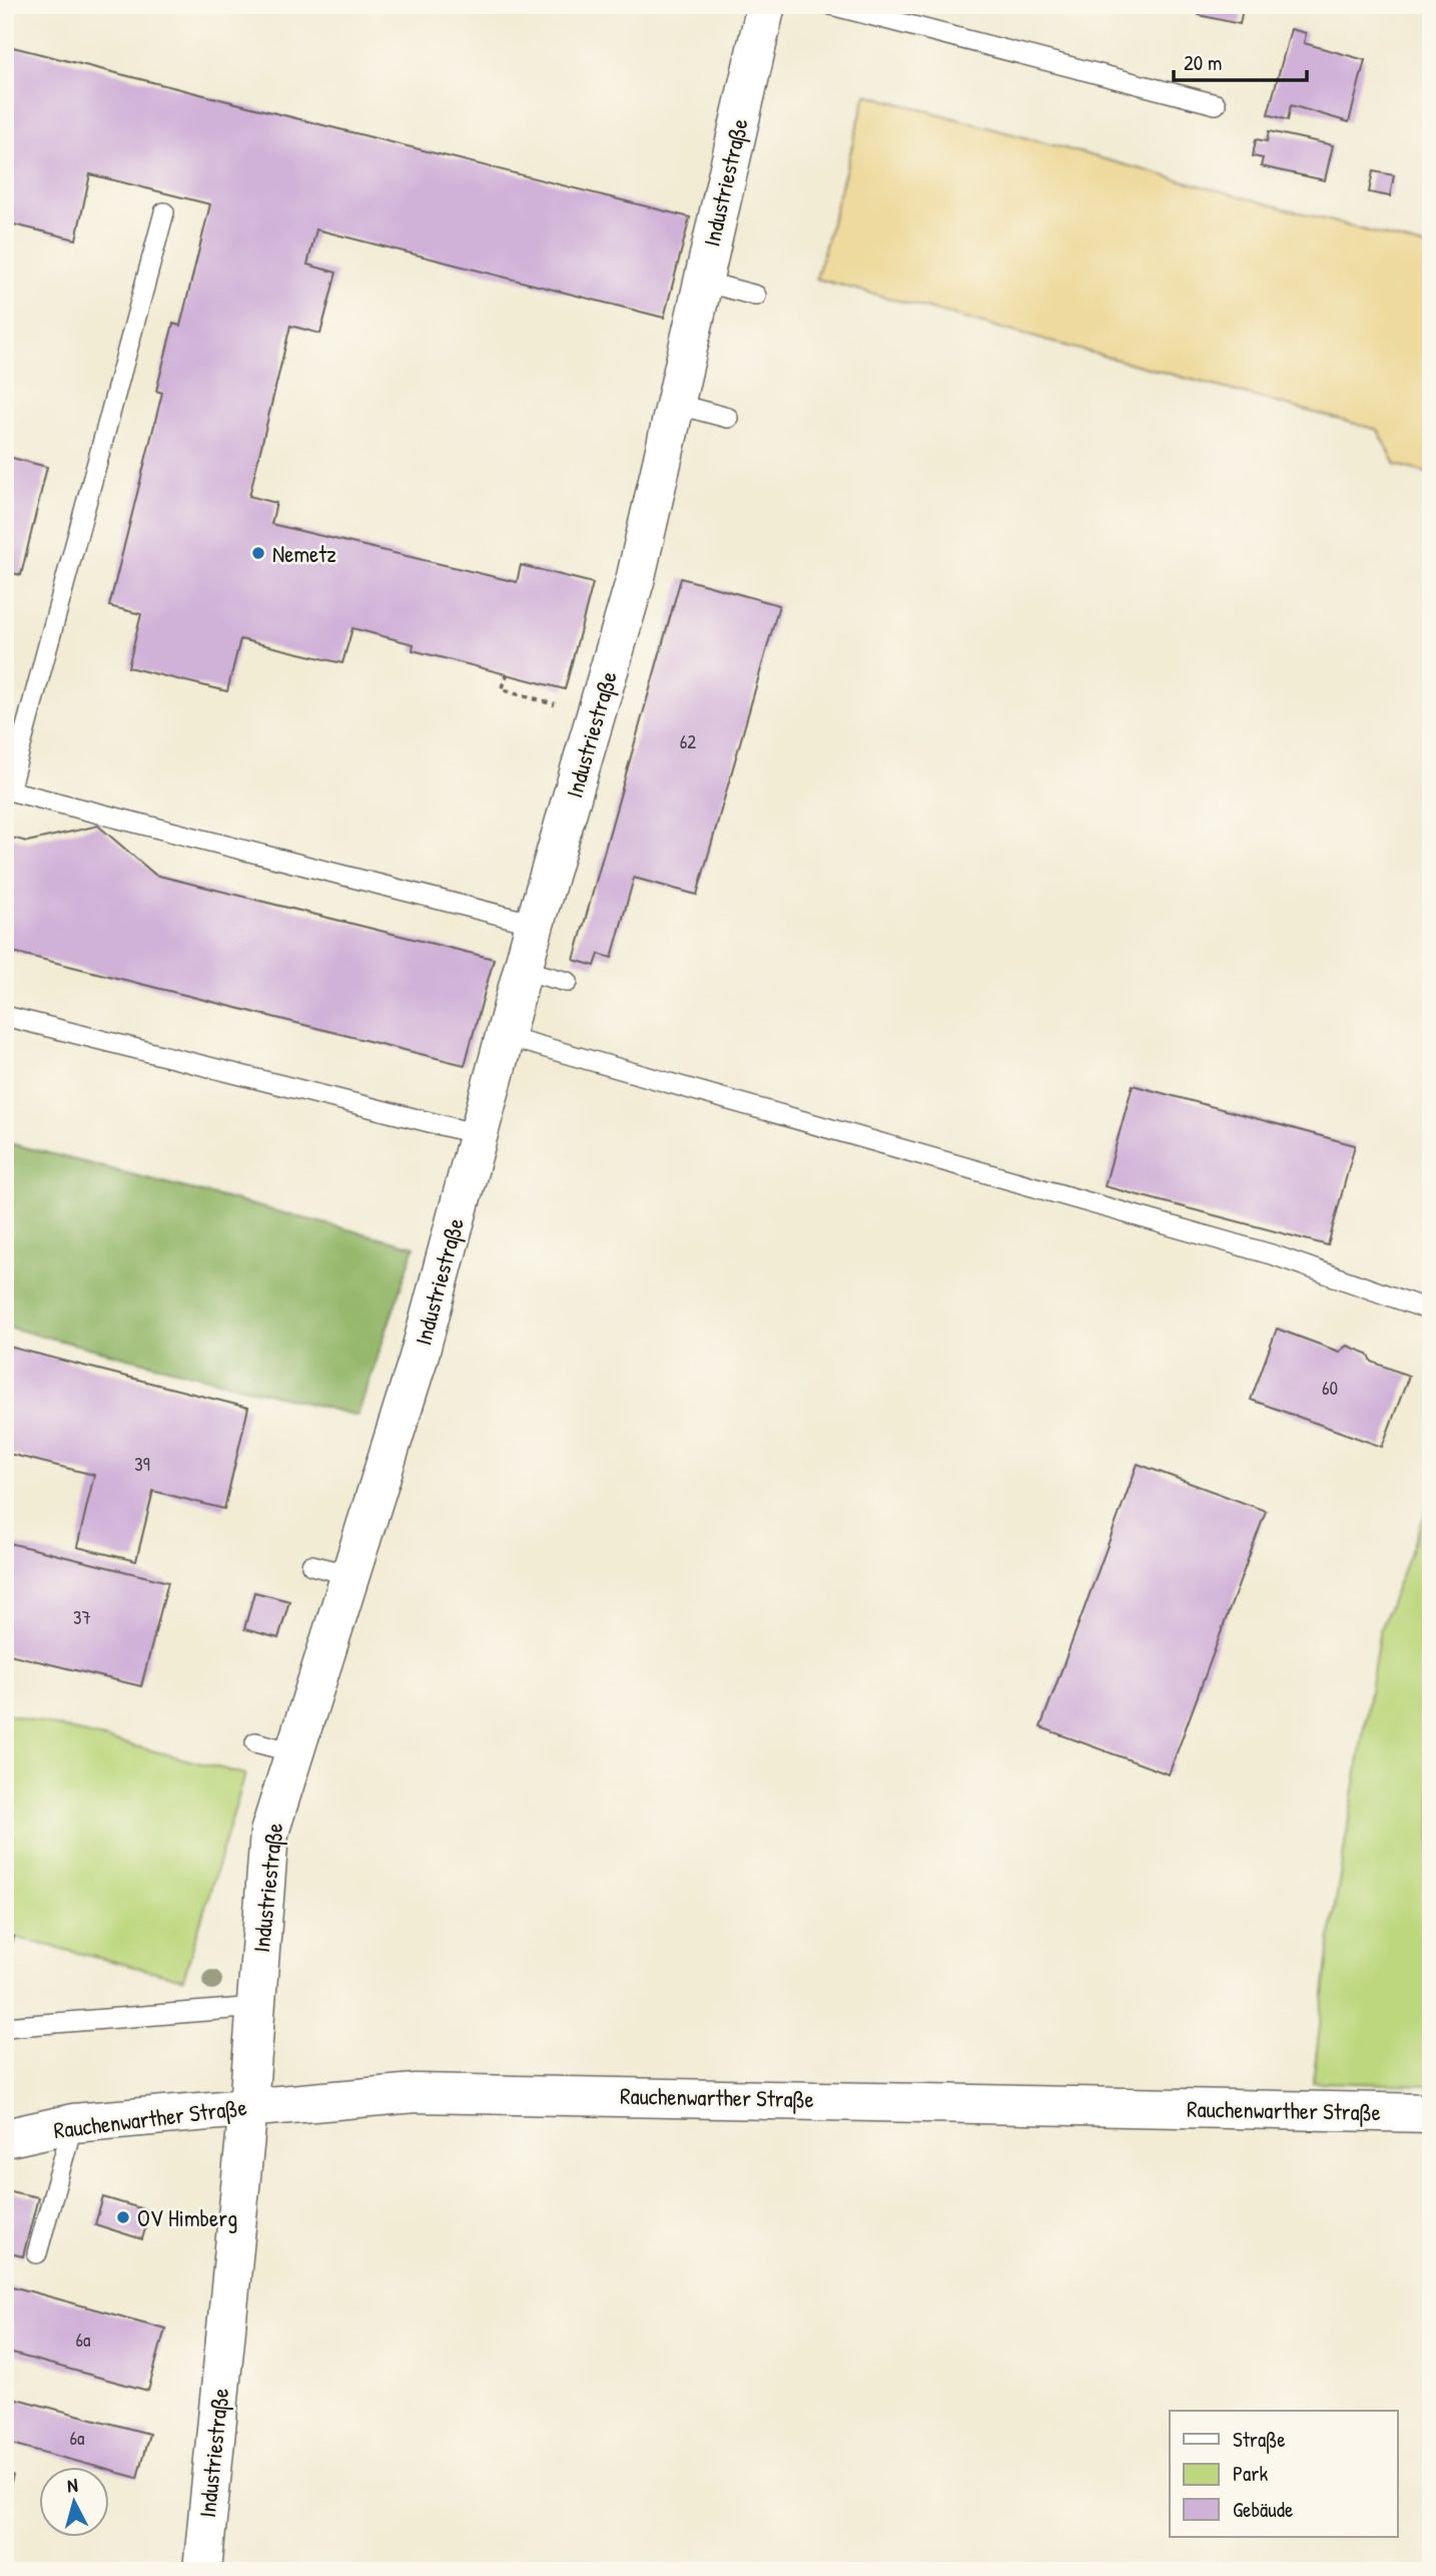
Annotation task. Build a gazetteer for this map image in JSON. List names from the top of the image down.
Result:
{
  "streets": {
    "street": ["Industriestraße", "Rauchenwarther Straße"]
  },
  "crossings": [
    ["Industriestraße", "Rauchenwarther Straße"]
  ],
  "places": ["Nemetz", "OV Himberg"],
  "house_numbers": [
    "62",
    "60",
    "39",
    "37",
    "6a",
    "6a"
  ],
  "legend": ["Straße", "Park", "Gebäude"],
  "scale_bar": "20 m",
  "north": "top"
}
